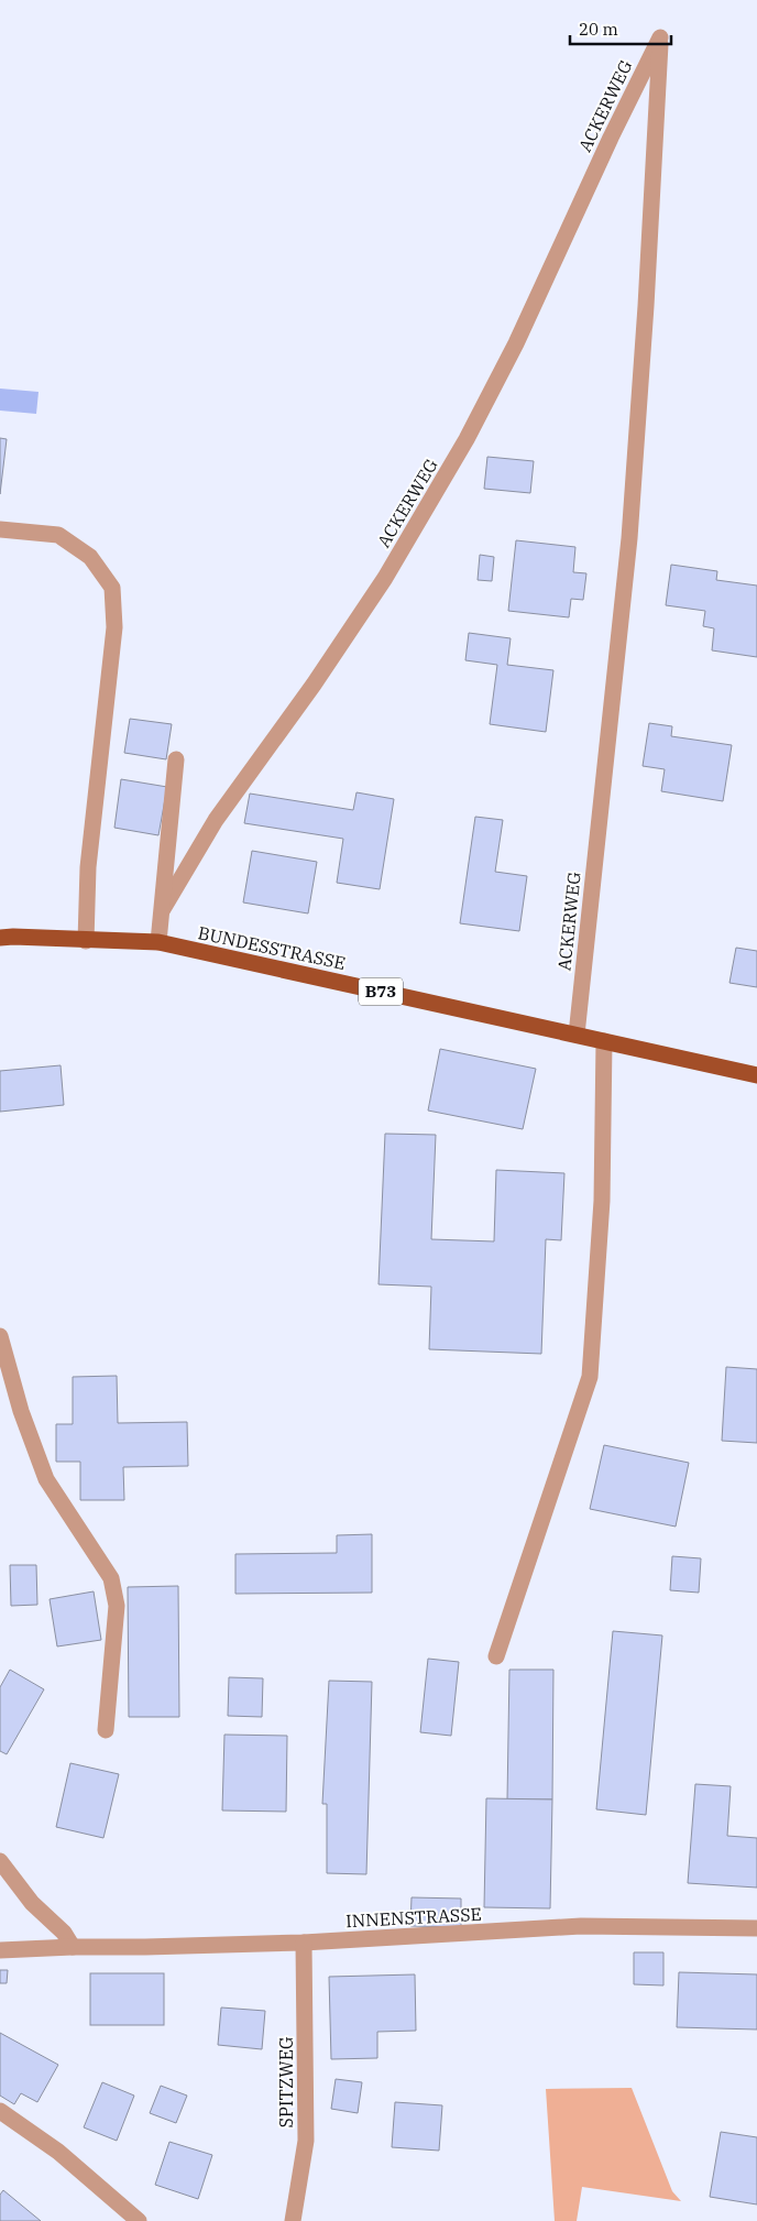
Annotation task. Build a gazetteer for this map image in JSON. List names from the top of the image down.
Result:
{
  "streets": {
    "main road": ["BUNDESSTRASSE", "B73"],
    "street": ["ACKERWEG", "INNENSTRASSE", "SPITZWEG"]
  },
  "crossings": [
    ["ACKERWEG", "BUNDESSTRASSE"],
    ["INNENSTRASSE", "SPITZWEG"]
  ],
  "scale_bar": "20 m"
}
